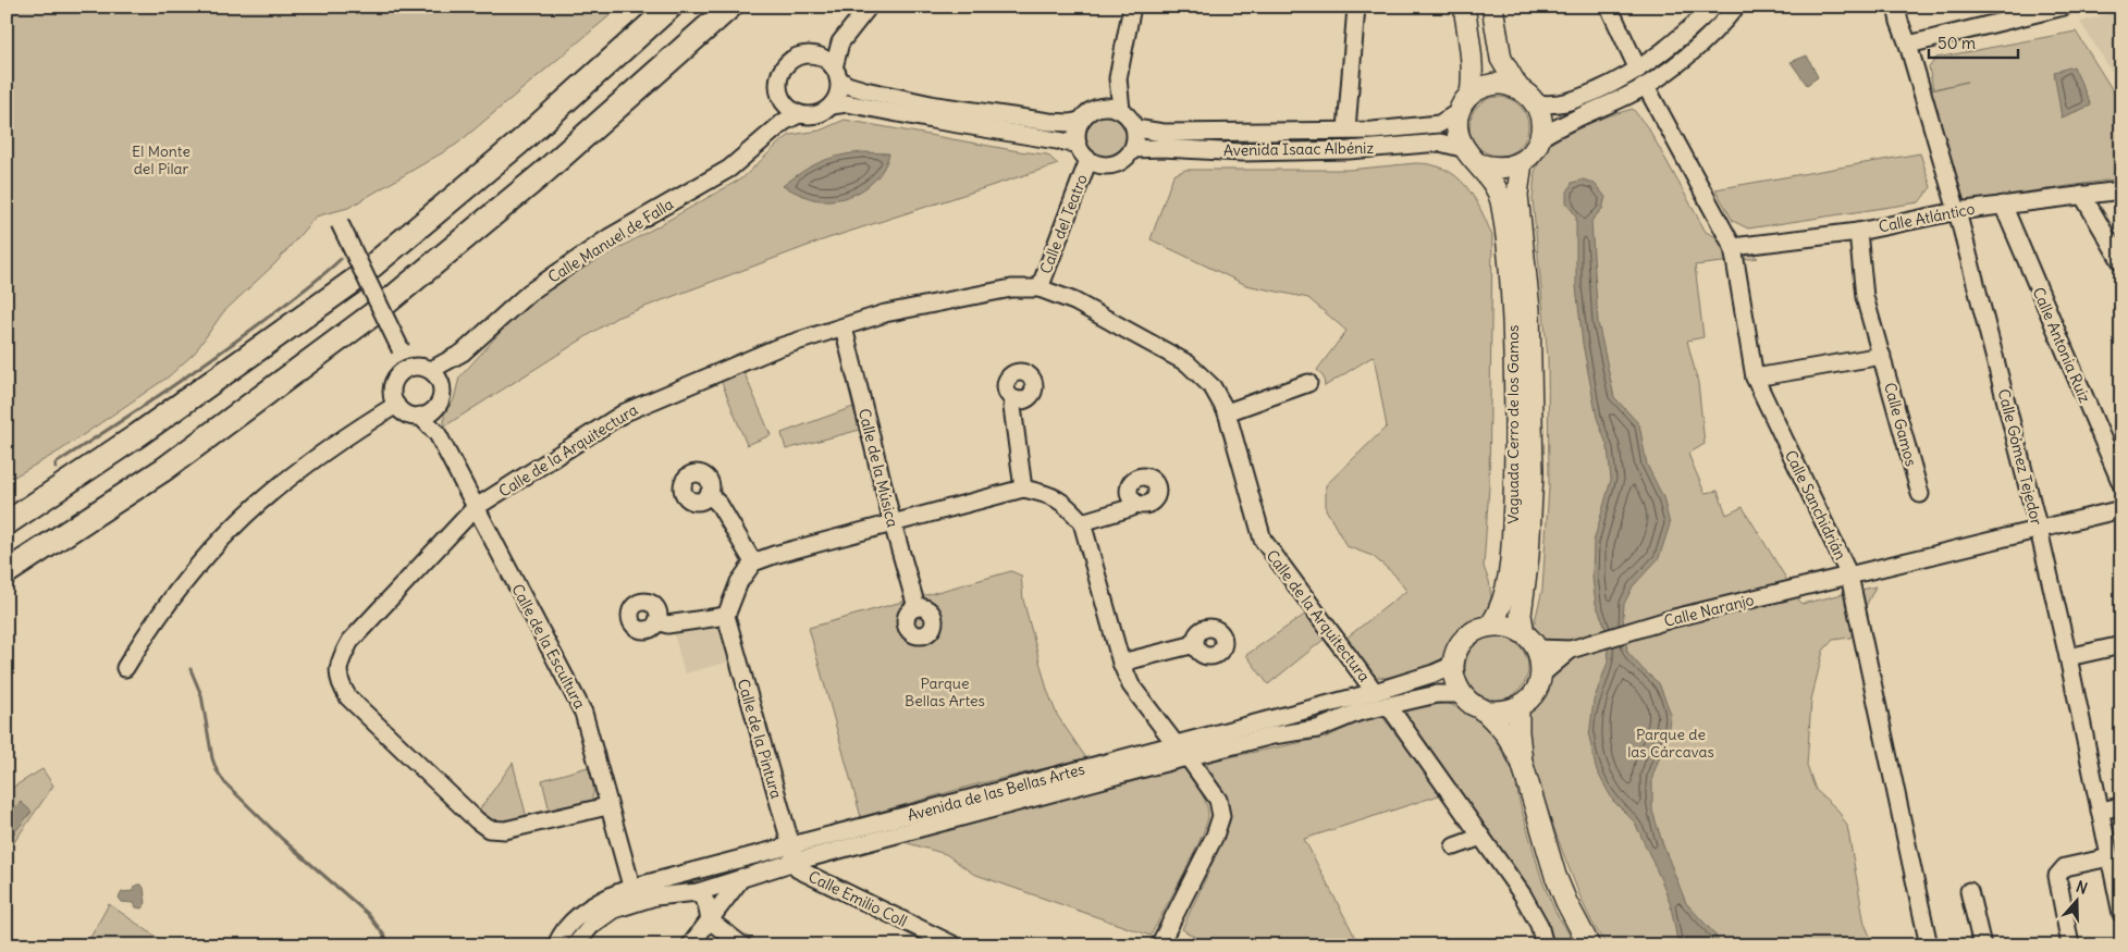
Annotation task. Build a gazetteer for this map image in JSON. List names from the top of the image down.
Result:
{
  "streets": {
    "main road": ["Vaguada Cerro de los Gamos"],
    "street": [
      "Avenida Isaac Albéniz",
      "Calle Atlántico",
      "Calle del Teatro",
      "Calle Manuel de Falla",
      "Calle Antonia Ruiz",
      "Calle Gamos",
      "Calle de la Arquitectura",
      "Calle Gómez Tejedor",
      "Calle de la Música",
      "Calle Sanchidrián",
      "Calle Naranjo",
      "Calle de la Escultura",
      "Calle de la Pintura",
      "Avenida de las Bellas Artes",
      "Calle Emilio Coll"
    ]
  },
  "crossings": [
    ["Avenida Isaac Albéniz", "Calle del Teatro"],
    ["Avenida Isaac Albéniz", "Vaguada Cerro de los Gamos"],
    ["Calle Atlántico", "Calle Antonia Ruiz"],
    ["Calle Atlántico", "Calle Gamos"],
    ["Calle Atlántico", "Calle Gómez Tejedor"],
    ["Calle Atlántico", "Calle Sanchidrián"],
    ["Calle del Teatro", "Calle de la Arquitectura"],
    ["Calle Manuel de Falla", "Calle de la Escultura"],
    ["Vaguada Cerro de los Gamos", "Calle Naranjo"],
    ["Vaguada Cerro de los Gamos", "Avenida de las Bellas Artes"],
    ["Calle de la Arquitectura", "Calle de la Música"],
    ["Calle de la Arquitectura", "Calle de la Escultura"],
    ["Calle de la Arquitectura", "Avenida de las Bellas Artes"],
    ["Calle Gómez Tejedor", "Calle Naranjo"],
    ["Calle Sanchidrián", "Calle Naranjo"],
    ["Calle Naranjo", "Avenida de las Bellas Artes"],
    ["Calle de la Escultura", "Avenida de las Bellas Artes"],
    ["Calle de la Pintura", "Avenida de las Bellas Artes"],
    ["Calle de la Pintura", "Calle Emilio Coll"],
    ["Avenida de las Bellas Artes", "Calle Emilio Coll"]
  ],
  "parks": ["El Monte del Pilar", "Parque Bellas Artes", "Parque de las Cárcavas"],
  "scale_bar": "50 m",
  "north": "top"
}
